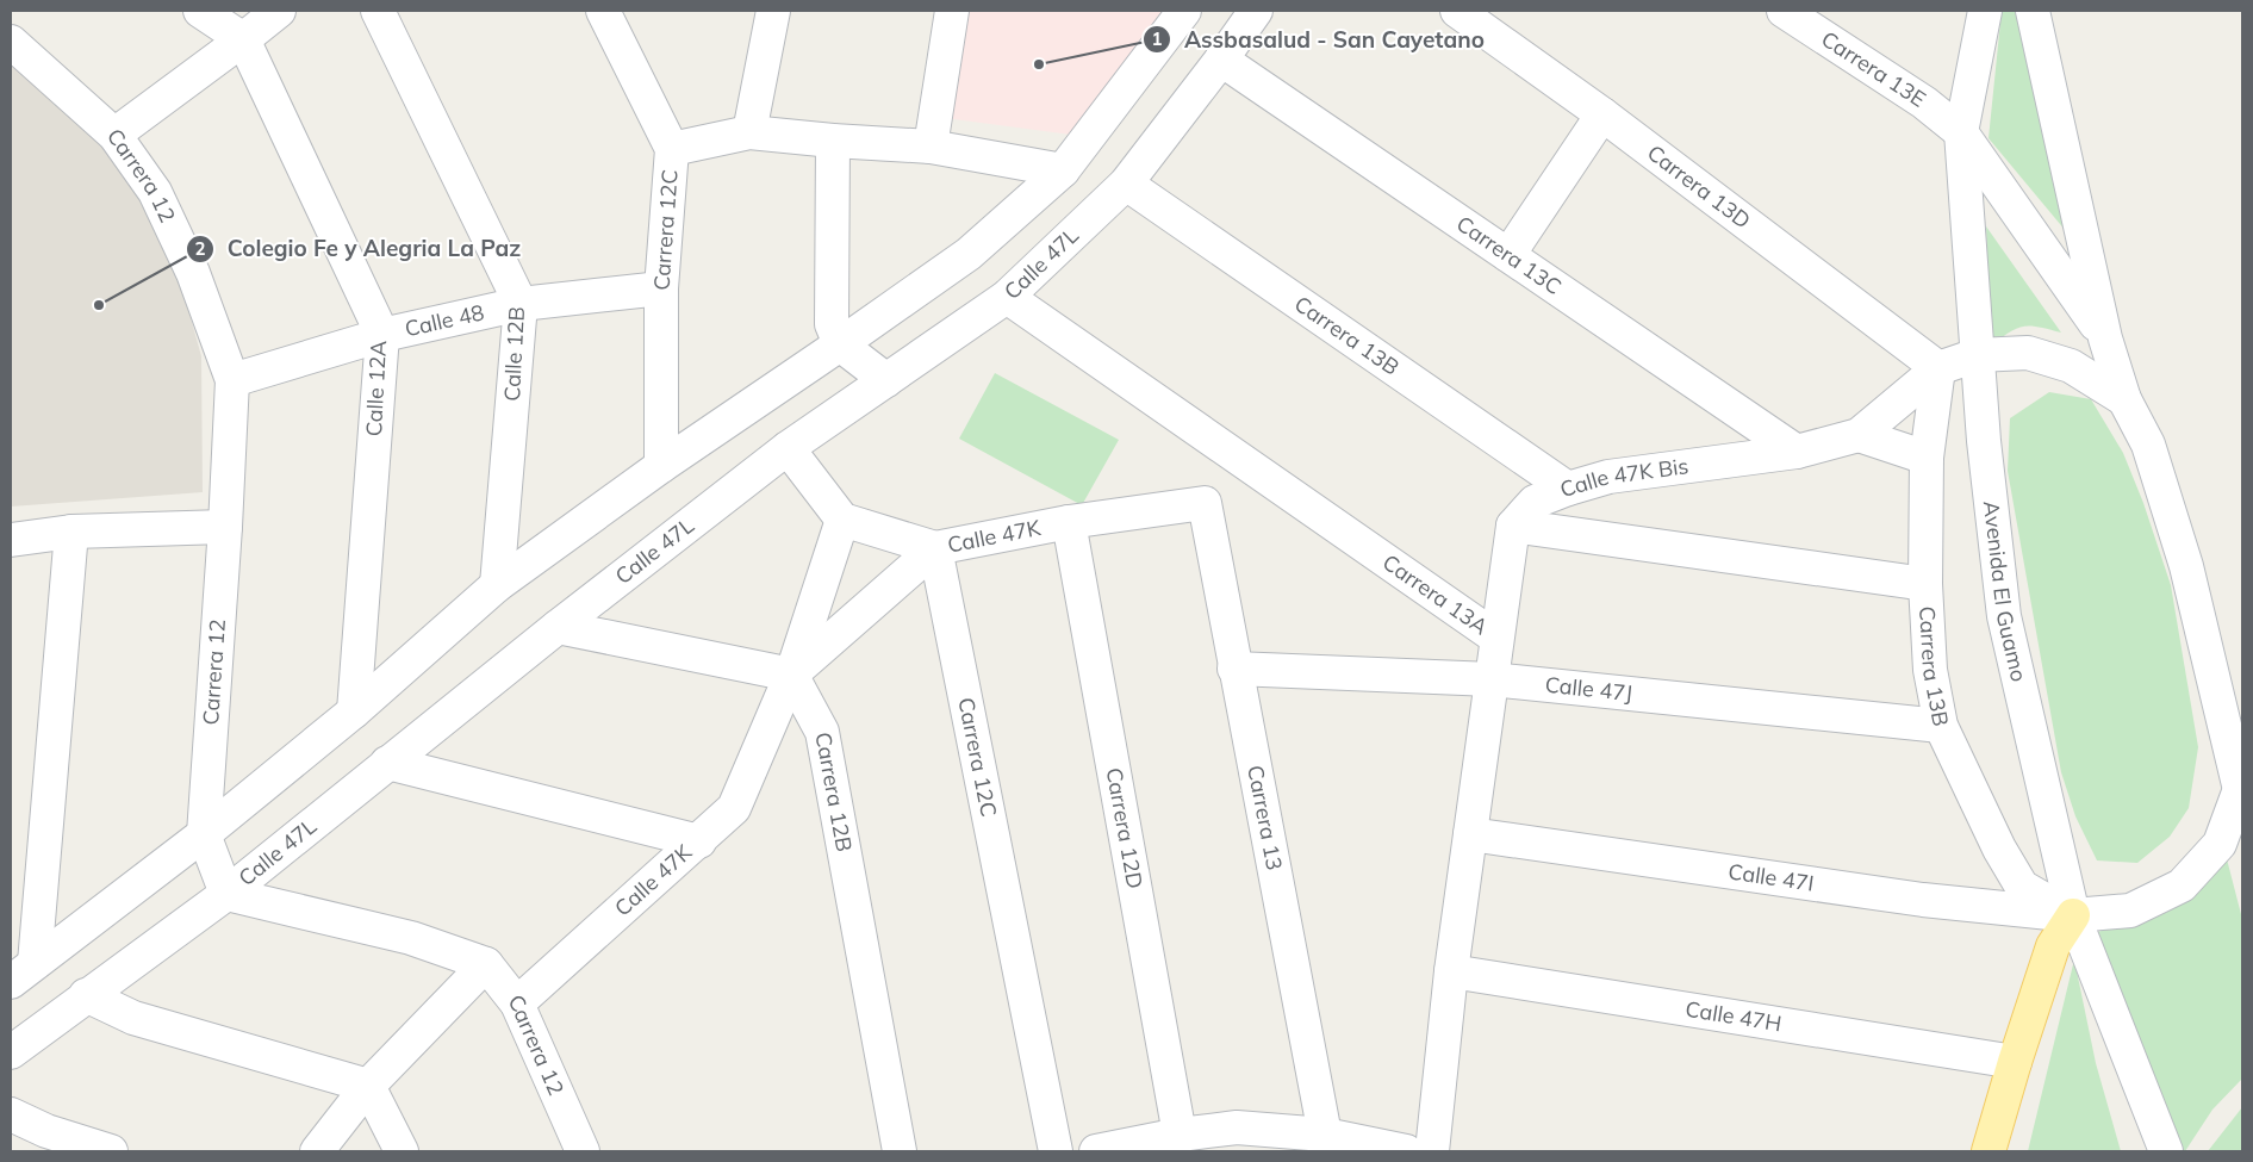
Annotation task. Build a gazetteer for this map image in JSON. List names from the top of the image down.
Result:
{
  "streets": {
    "street": [
      "Carrera 13E",
      "Carrera 12",
      "Carrera 13D",
      "Carrera 12C",
      "Carrera 13C",
      "Calle 47L",
      "Calle 48",
      "Carrera 13B",
      "Calle 12B",
      "Calle 12A",
      "Calle 47K Bis",
      "Calle 47K",
      "Avenida El Guamo",
      "Carrera 13A",
      "Calle 47J",
      "Carrera 12B",
      "Carrera 13",
      "Carrera 12D",
      "Calle 47I",
      "Calle 47H"
    ]
  },
  "crossings": [
    ["Carrera 13E", "Avenida El Guamo"],
    ["Carrera 12", "Calle 47L"],
    ["Carrera 12", "Calle 48"],
    ["Carrera 12", "Calle 47K"],
    ["Carrera 13D", "Carrera 13B"],
    ["Carrera 13D", "Calle 47K Bis"],
    ["Carrera 12C", "Calle 48"],
    ["Carrera 12C", "Calle 47K"],
    ["Carrera 13C", "Calle 47L"],
    ["Carrera 13C", "Calle 47K Bis"],
    ["Calle 47L", "Carrera 13B"],
    ["Calle 47L", "Carrera 13A"],
    ["Calle 48", "Calle 12B"],
    ["Calle 48", "Calle 12A"],
    ["Carrera 13B", "Calle 47K Bis"],
    ["Carrera 13B", "Avenida El Guamo"],
    ["Carrera 13B", "Calle 47J"],
    ["Carrera 13B", "Calle 47I"],
    ["Calle 47K Bis", "Avenida El Guamo"],
    ["Calle 47K", "Carrera 12B"],
    ["Calle 47K", "Carrera 13"],
    ["Calle 47K", "Carrera 12D"],
    ["Avenida El Guamo", "Calle 47I"],
    ["Carrera 13A", "Calle 47J"],
    ["Carrera 13A", "Calle 47I"],
    ["Carrera 13A", "Calle 47H"],
    ["Calle 47J", "Carrera 13"]
  ],
  "places": ["Assbasalud - San Cayetano", "Colegio Fe y Alegria La Paz"]
}
